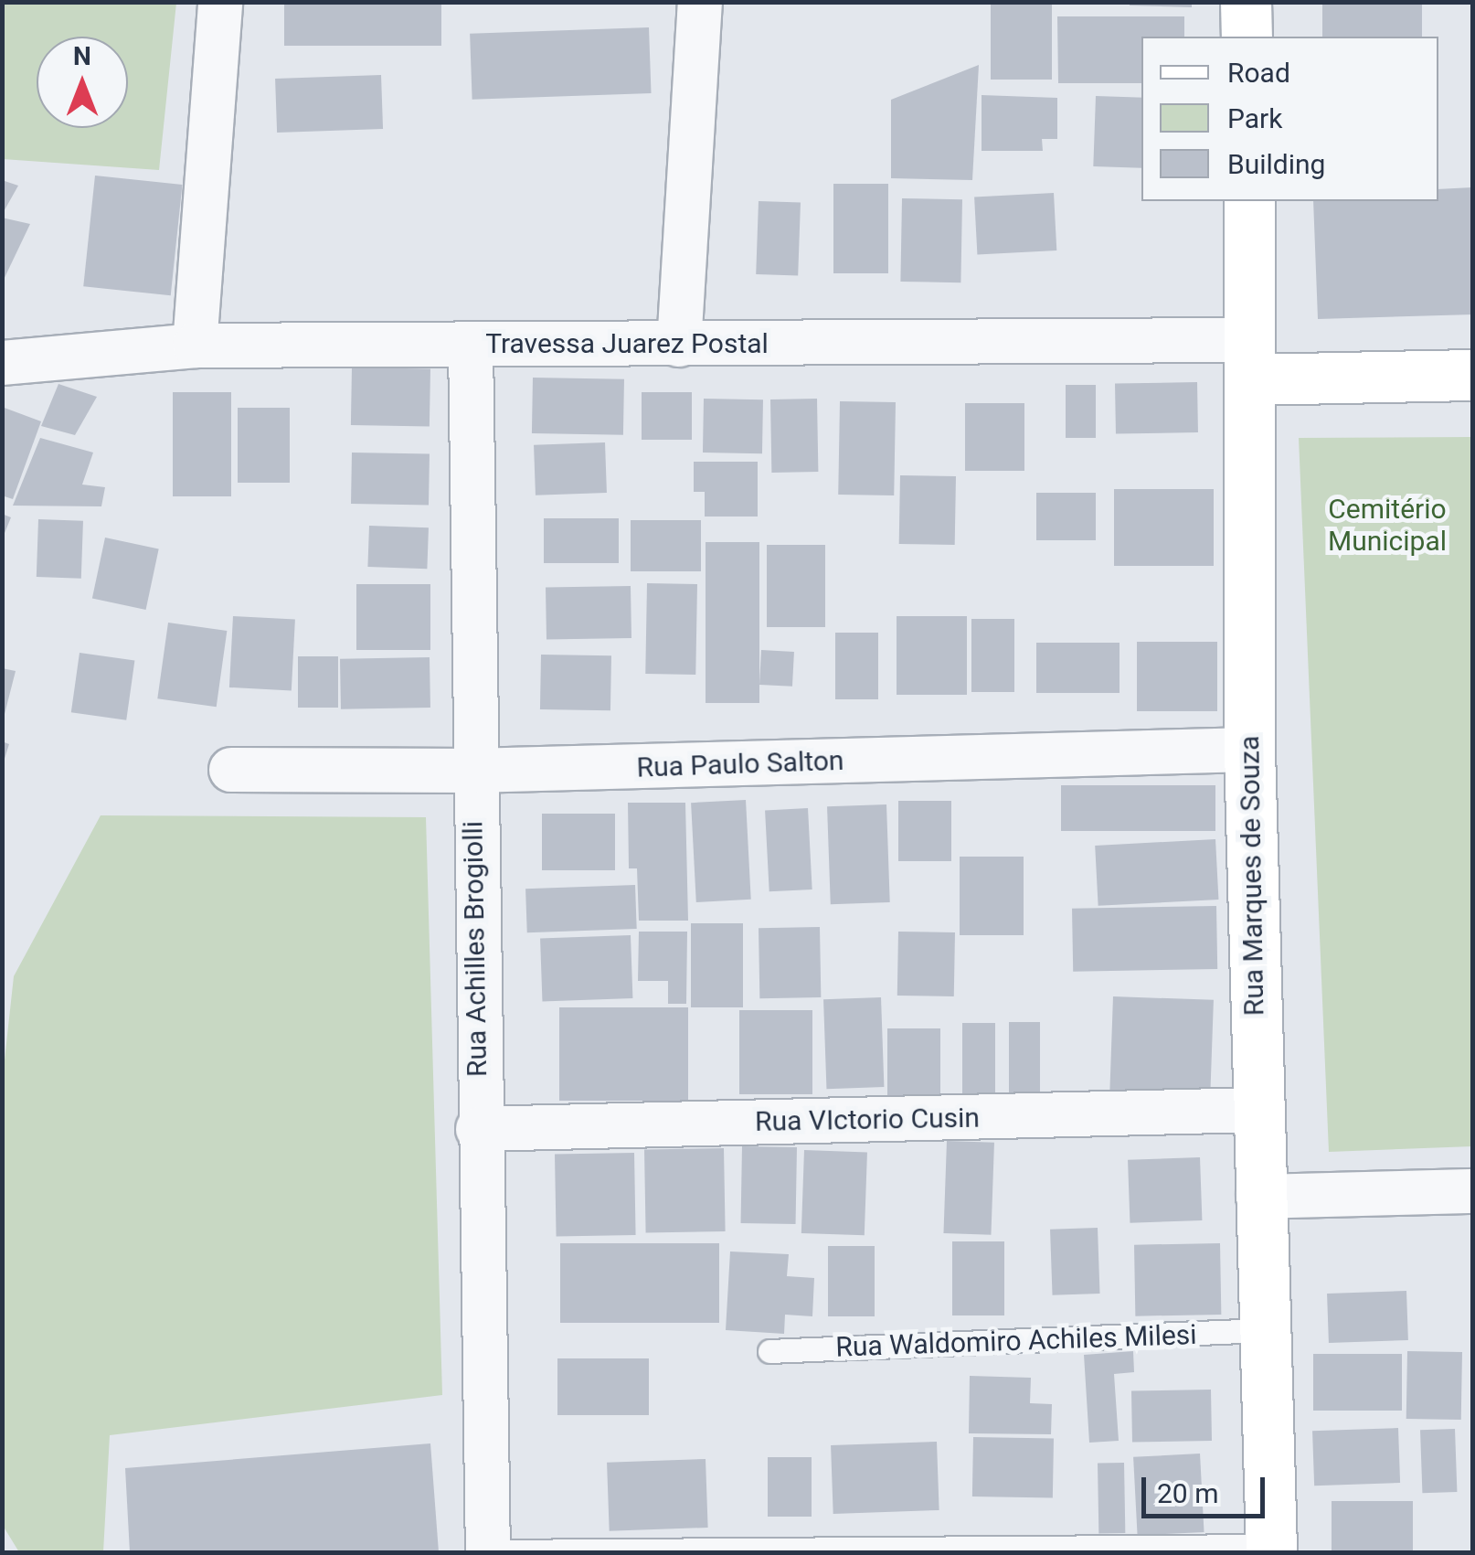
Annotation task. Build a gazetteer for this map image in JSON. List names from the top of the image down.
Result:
{
  "streets": {
    "street": [
      "Travessa Juarez Postal",
      "Rua Paulo Salton",
      "Rua Marques de Souza",
      "Rua Achilles Brogiolli",
      "Rua VIctorio Cusin"
    ],
    "lane": ["Rua Waldomiro Achiles Milesi"]
  },
  "crossings": [
    ["Travessa Juarez Postal", "Rua Marques de Souza"],
    ["Travessa Juarez Postal", "Rua Achilles Brogiolli"],
    ["Rua Paulo Salton", "Rua Marques de Souza"],
    ["Rua Paulo Salton", "Rua Achilles Brogiolli"],
    ["Rua Marques de Souza", "Rua VIctorio Cusin"],
    ["Rua Marques de Souza", "Rua Waldomiro Achiles Milesi"],
    ["Rua Achilles Brogiolli", "Rua VIctorio Cusin"]
  ],
  "parks": ["Cemitério Municipal"],
  "legend": ["Road", "Park", "Building"],
  "scale_bar": "20 m",
  "north": "top"
}
